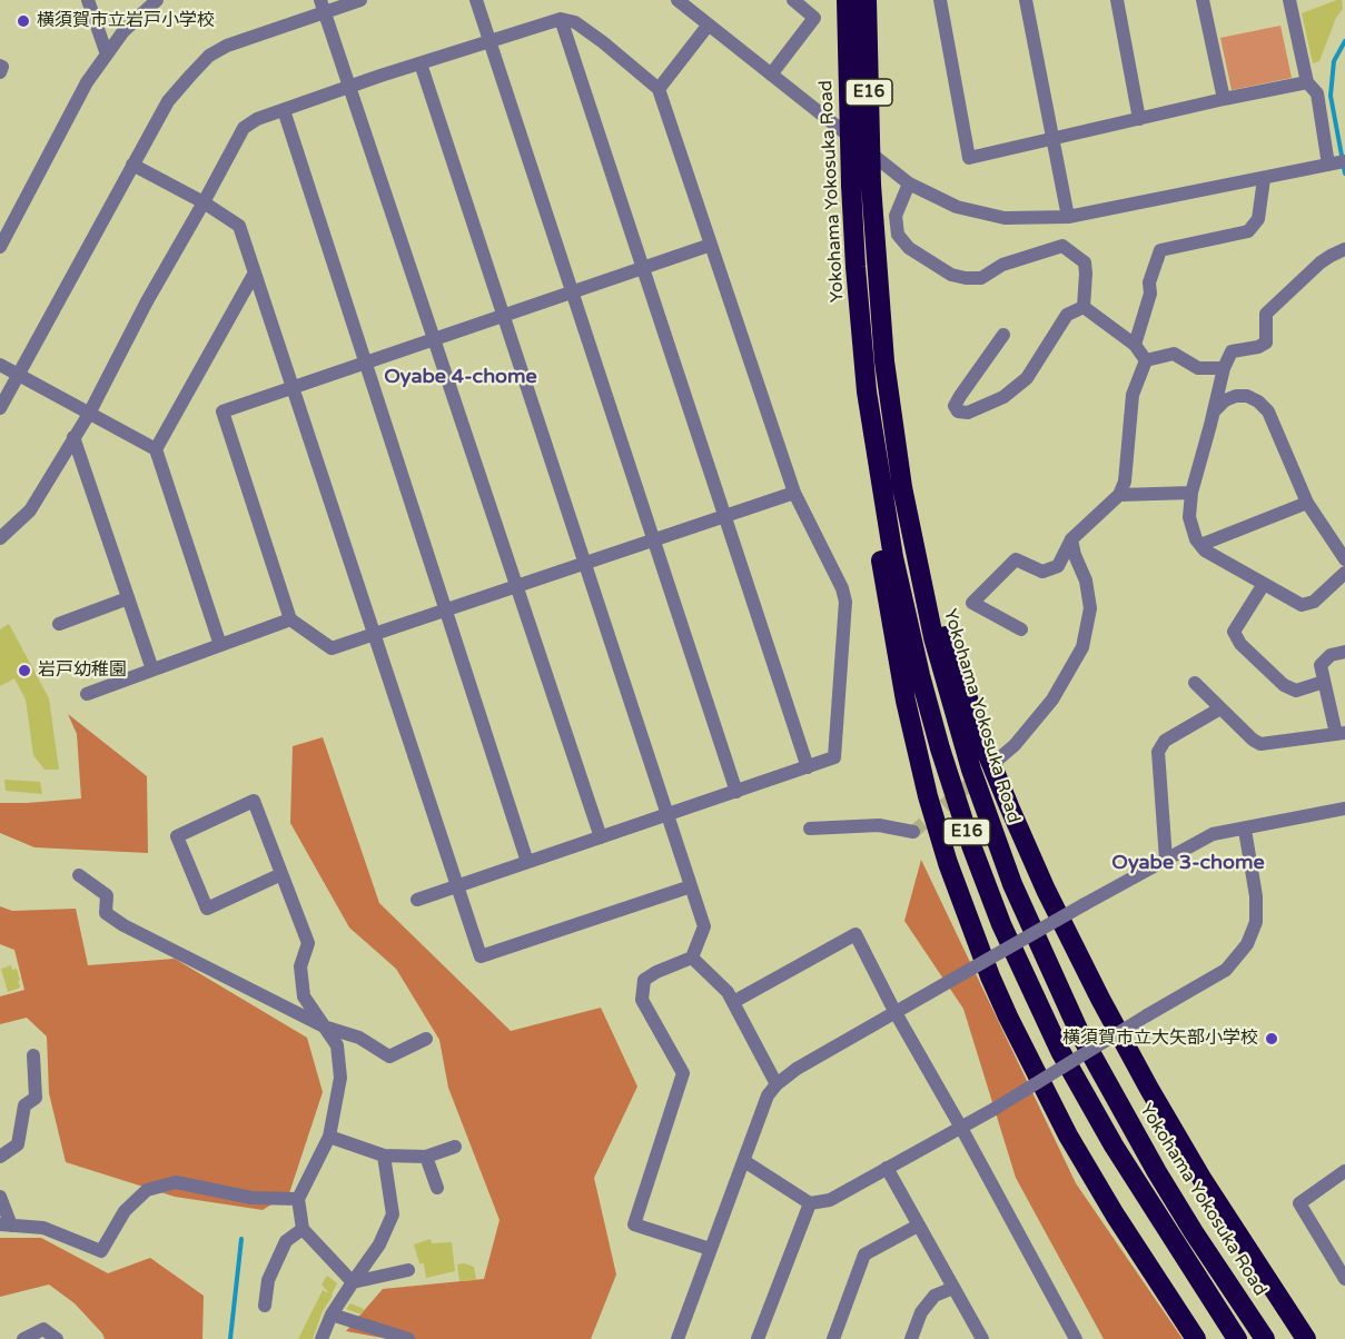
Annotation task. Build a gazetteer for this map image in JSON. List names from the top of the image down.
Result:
{
  "streets": {
    "highway": ["E16", "Yokohama Yokosuka Road"]
  },
  "districts": ["Oyabe 4-chome", "Oyabe 3-chome"],
  "places": ["横須賀市立岩戸小学校", "岩戸幼稚園", "横須賀市立大矢部小学校"]
}
